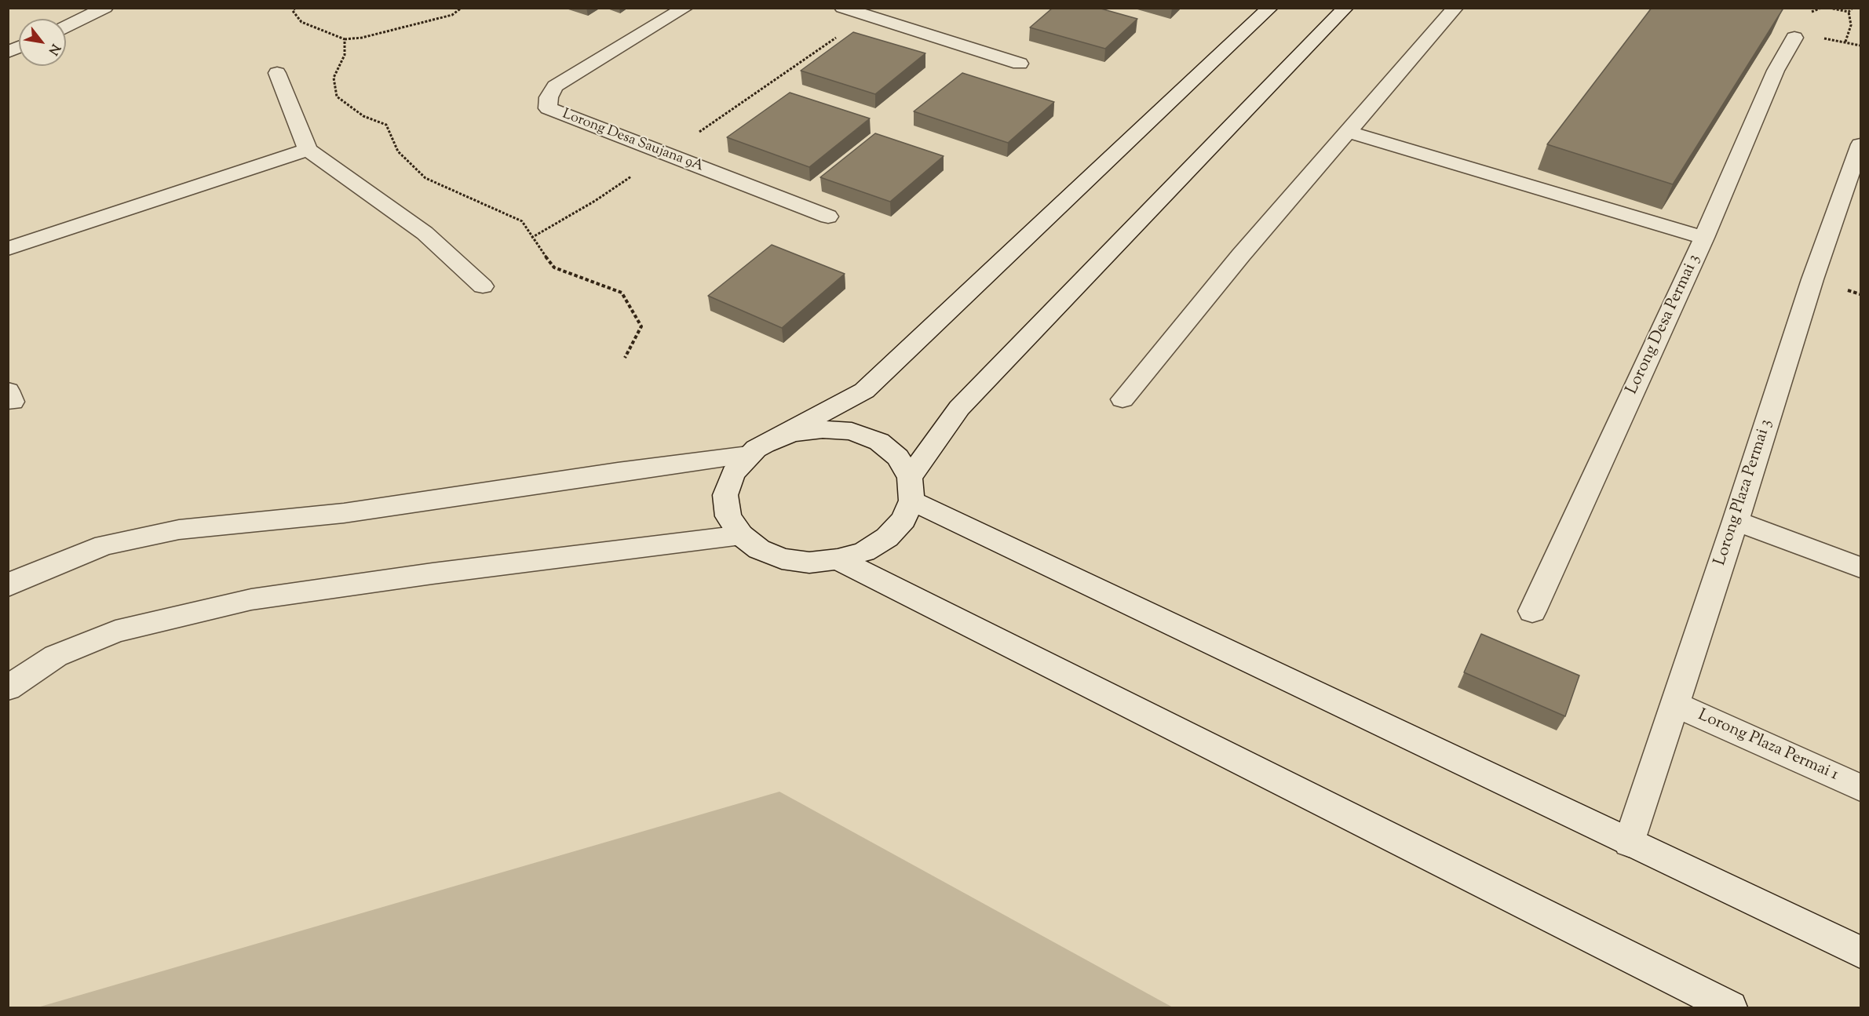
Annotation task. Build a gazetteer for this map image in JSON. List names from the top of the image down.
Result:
{
  "streets": {
    "street": [
      "Lorong Desa Saujana 9A",
      "Lorong Desa Permai 3",
      "Lorong Plaza Permai 3",
      "Lorong Plaza Permai 1"
    ]
  },
  "crossings": [
    ["Lorong Plaza Permai 3", "Lorong Plaza Permai 1"]
  ],
  "north": "bottom right"
}
